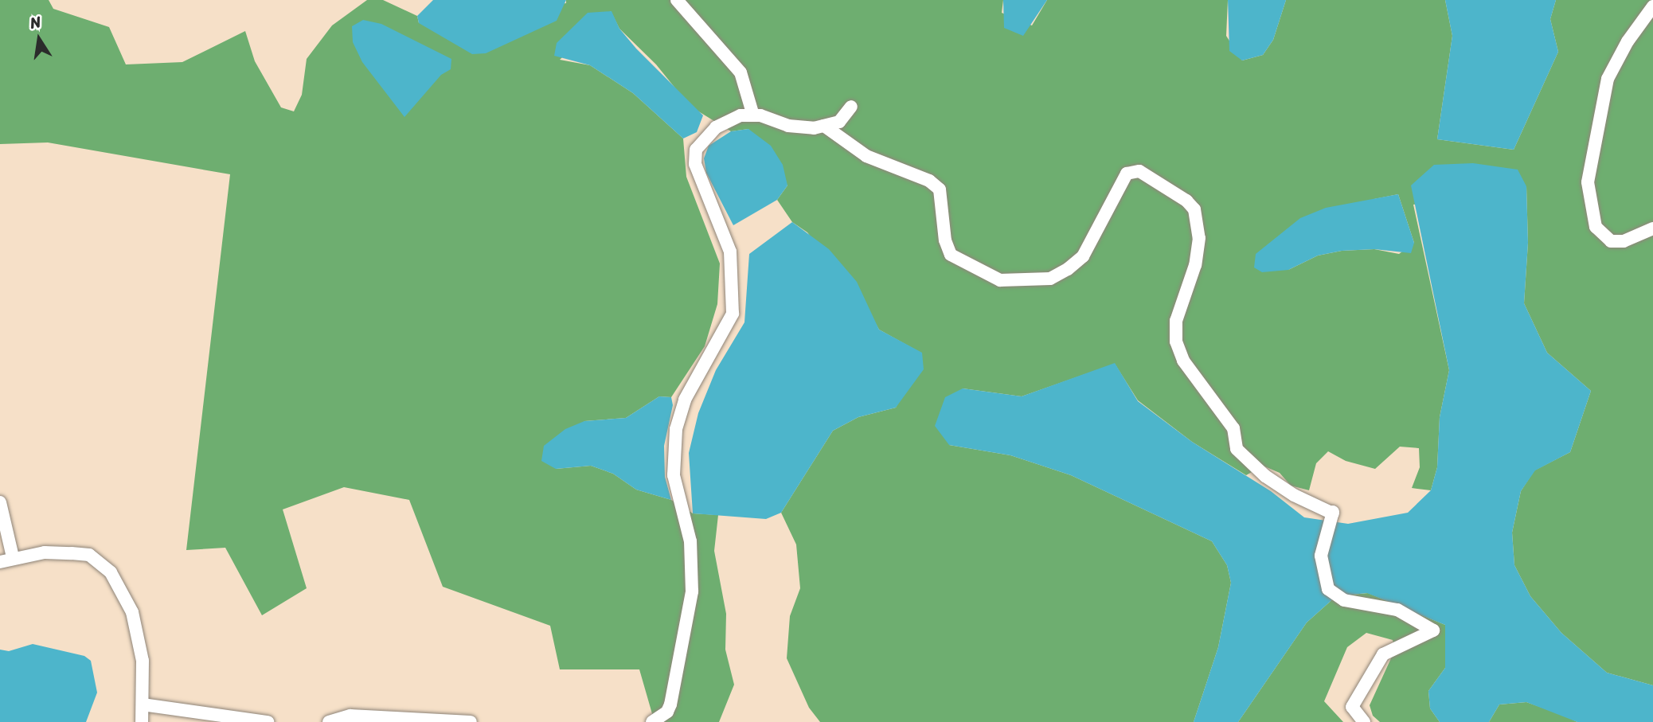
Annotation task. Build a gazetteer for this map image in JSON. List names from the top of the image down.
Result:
{
  "north": "top"
}
